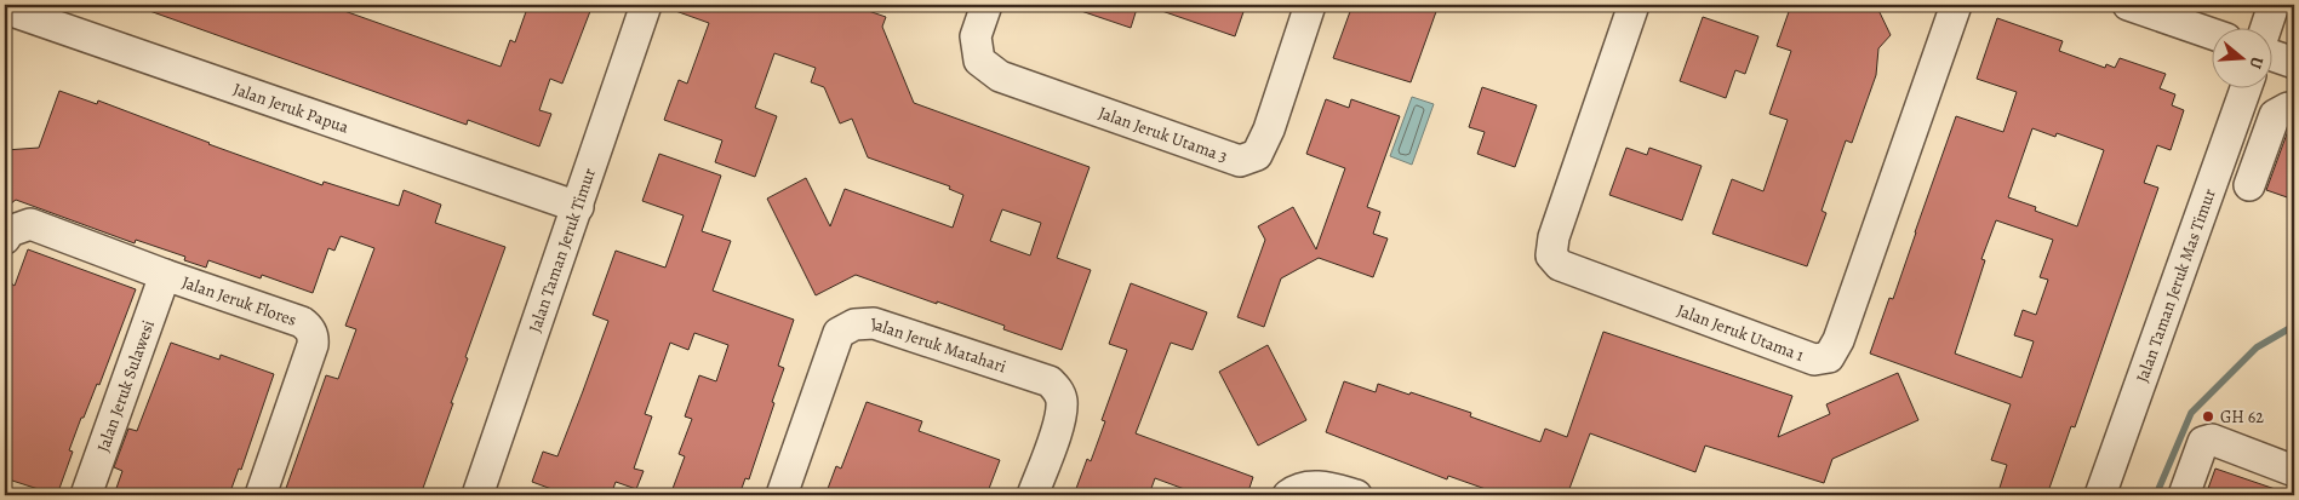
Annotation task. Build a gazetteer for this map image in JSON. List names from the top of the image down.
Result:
{
  "streets": {
    "street": [
      "Jalan Jeruk Papua",
      "Jalan Jeruk Utama 3",
      "Jalan Taman Jeruk Timur",
      "Jalan Taman Jeruk Mas Timur",
      "Jalan Jeruk Flores",
      "Jalan Jeruk Utama 1",
      "Jalan Jeruk Matahari",
      "Jalan Jeruk Sulawesi"
    ]
  },
  "crossings": [
    ["Jalan Jeruk Papua", "Jalan Taman Jeruk Timur"],
    ["Jalan Jeruk Flores", "Jalan Jeruk Sulawesi"]
  ],
  "places": ["GH 62"],
  "north": "right"
}
